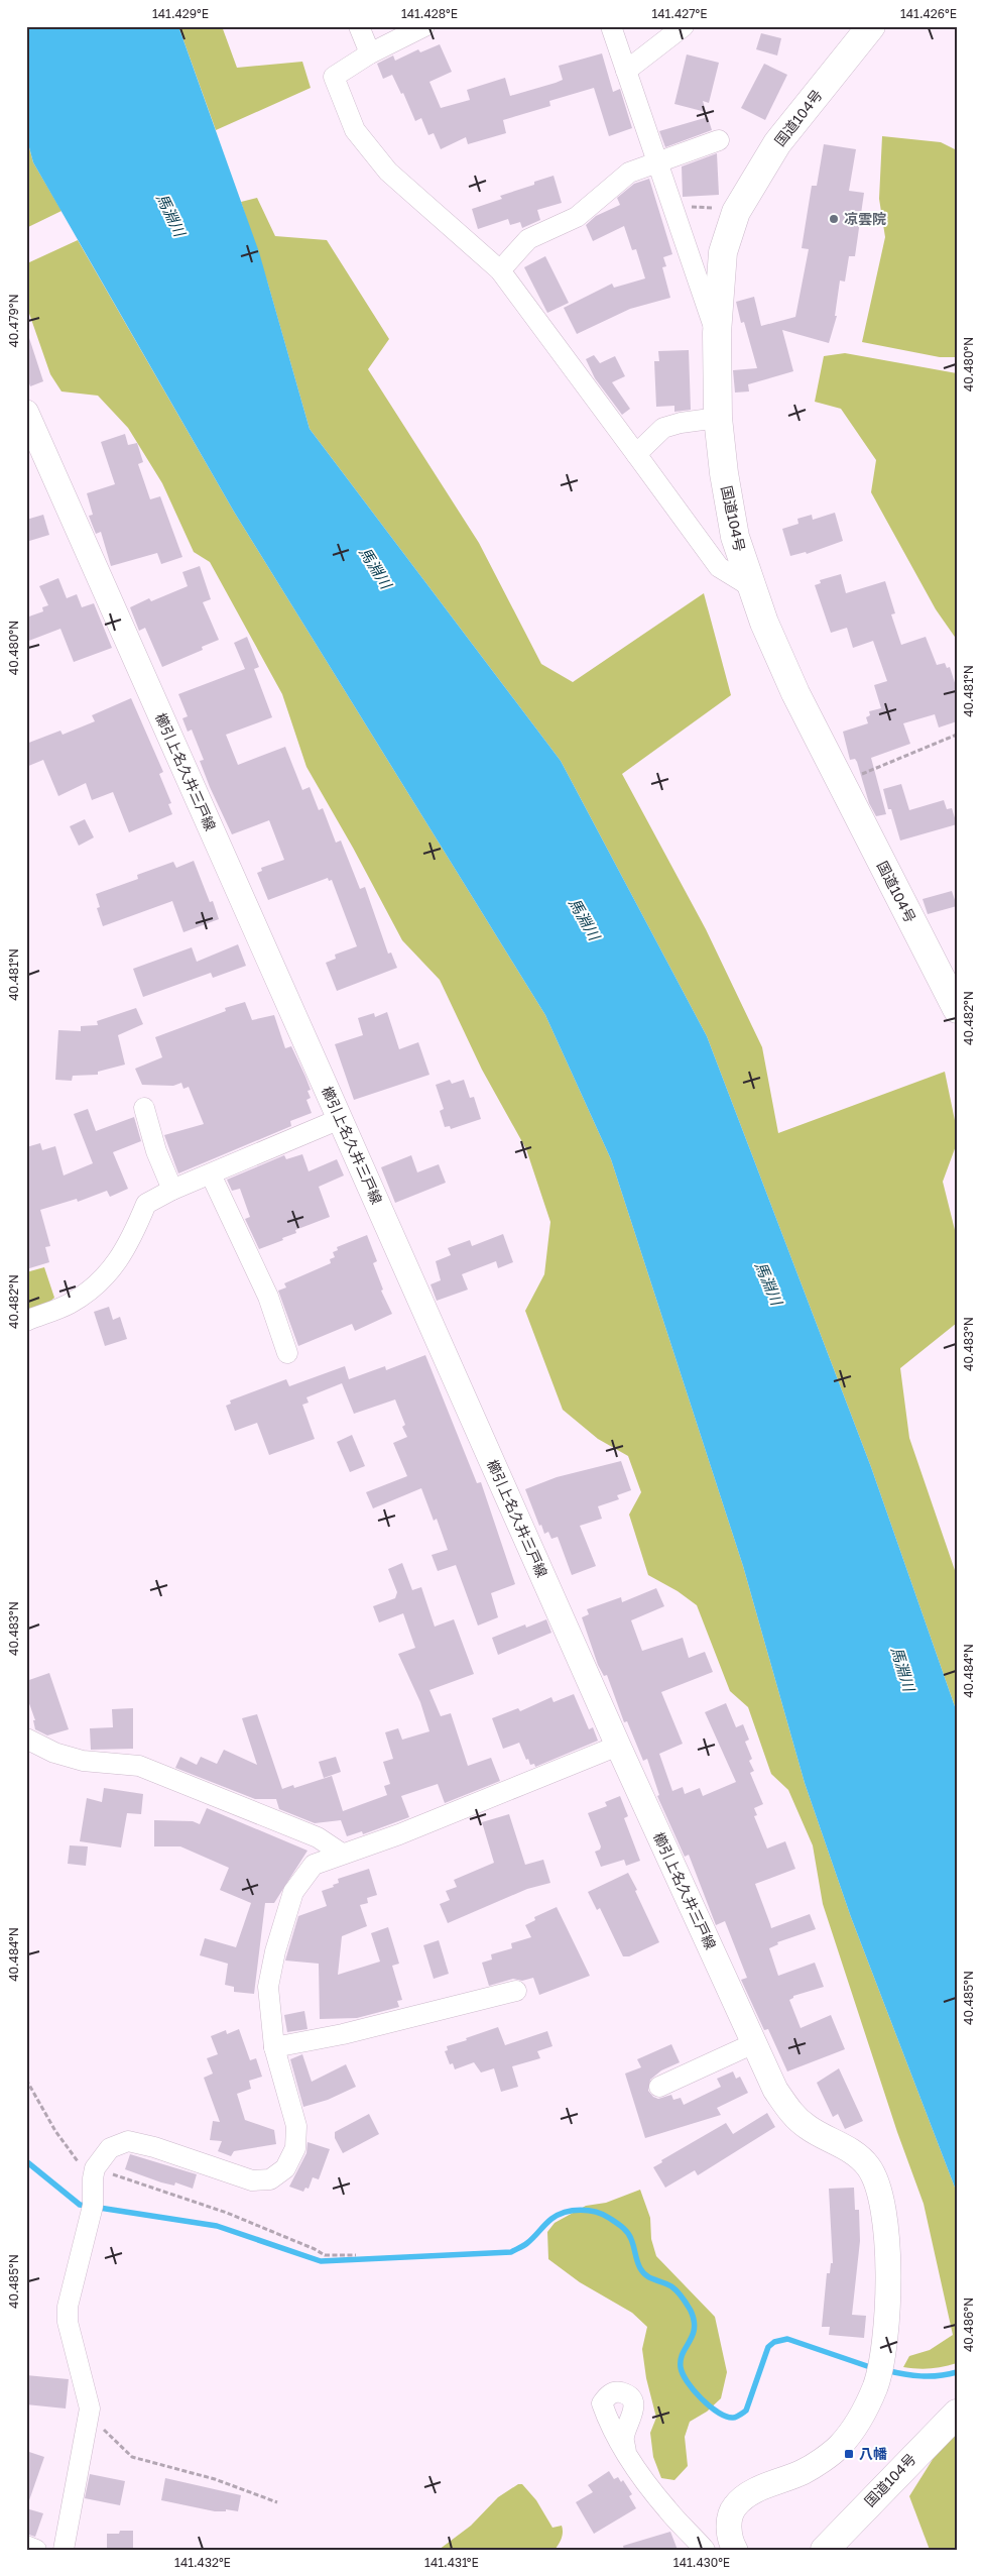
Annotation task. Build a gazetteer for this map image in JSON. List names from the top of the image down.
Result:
{
  "streets": {
    "highway": ["国道104号"],
    "main road": ["櫛引上名久井三戸線"]
  },
  "water": ["馬淵川"],
  "places": {
    "other": ["凉雲院"],
    "transit": ["八幡"]
  },
  "coordinates": [
    "141.429°E",
    "141.428°E",
    "141.427°E",
    "141.426°E",
    "40.479°N",
    "40.480°N",
    "40.481°N",
    "40.482°N",
    "40.483°N",
    "40.484°N",
    "40.485°N",
    "40.486°N",
    "141.432°E",
    "141.431°E",
    "141.430°E"
  ]
}
